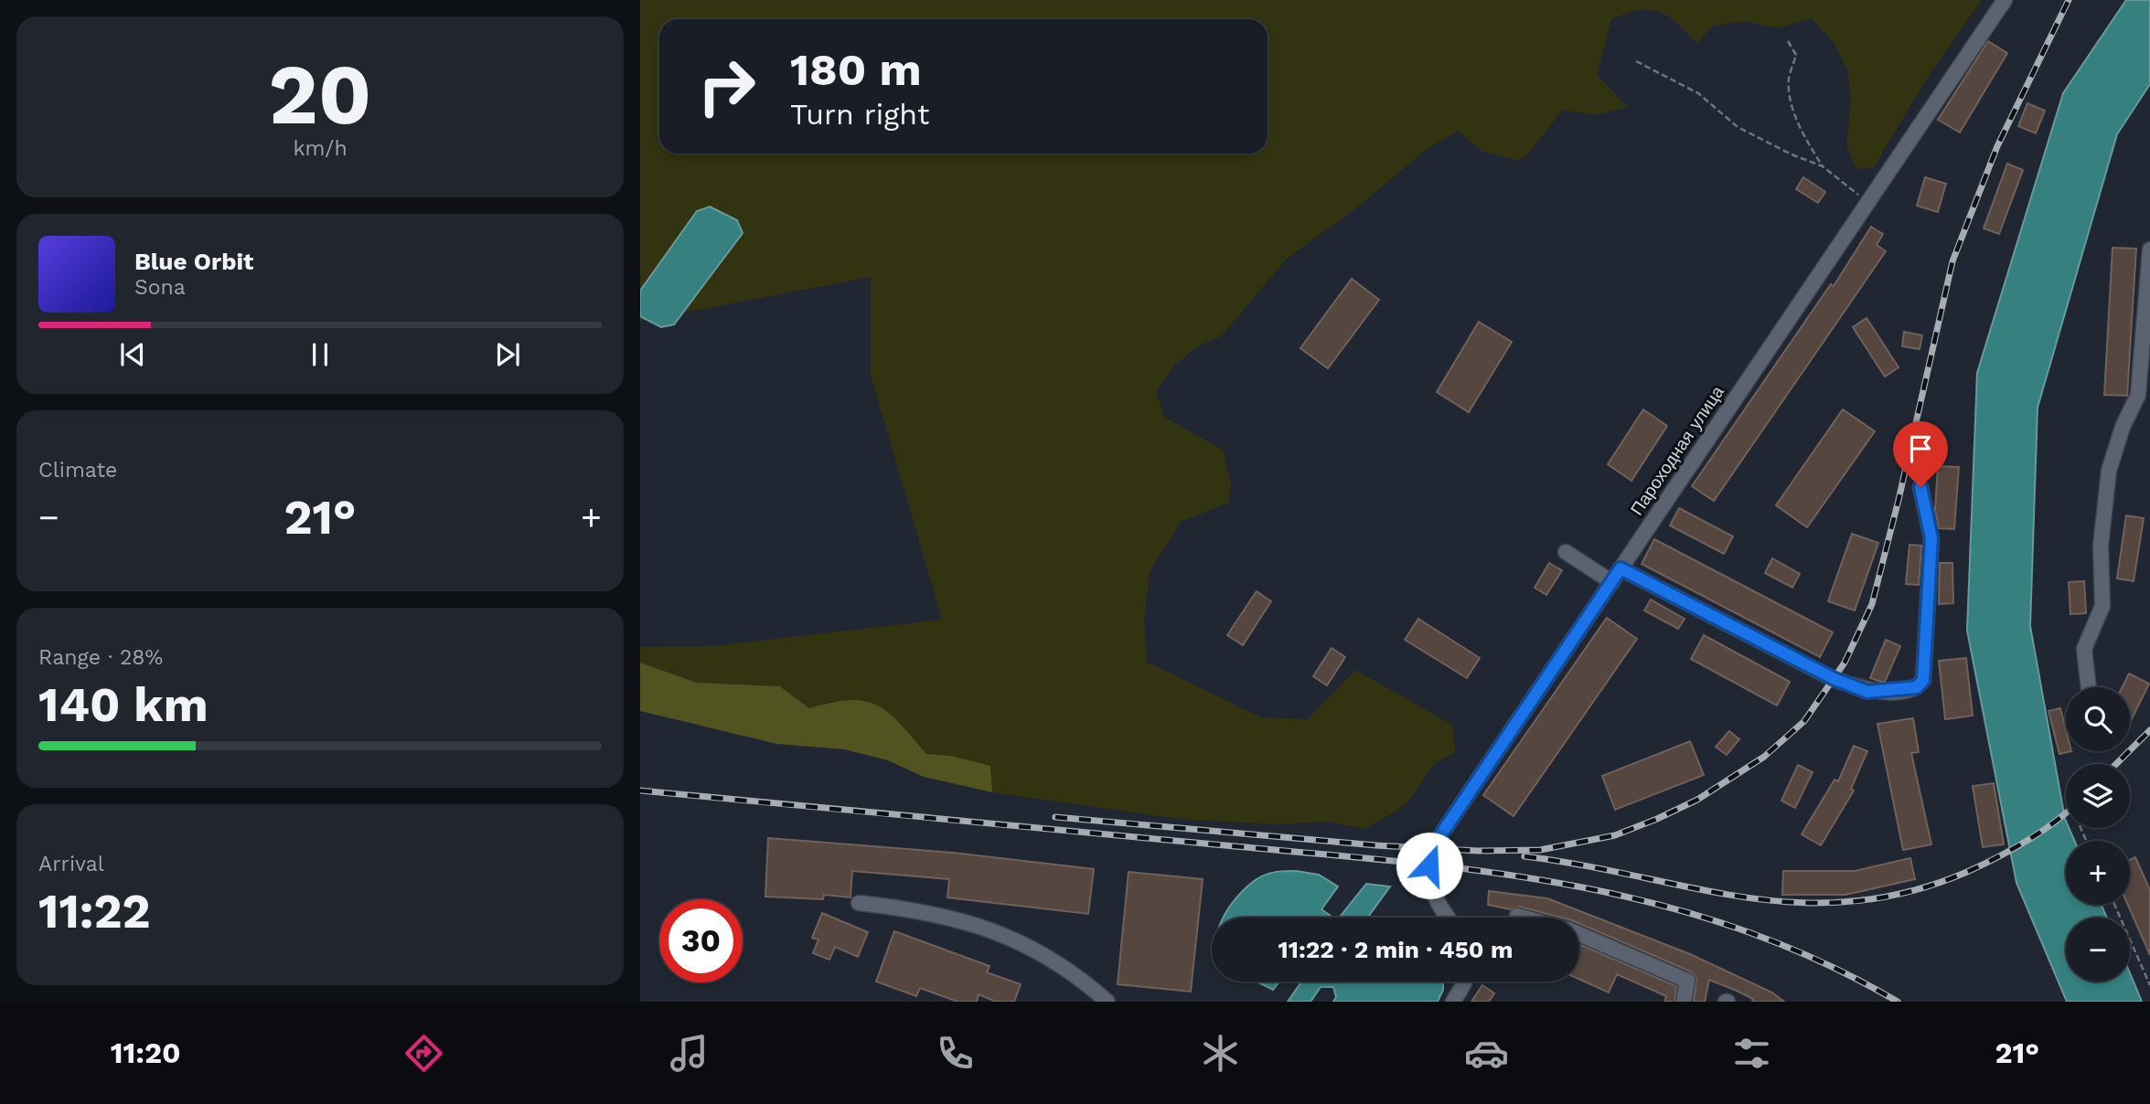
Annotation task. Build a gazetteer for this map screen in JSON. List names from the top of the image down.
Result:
{
  "streets": {
    "street": ["Пароходная улица"]
  },
  "page": {
    "tile": [
      ["20", "km/h"],
      "Climate",
      ["Range · 28%", "140 km"],
      ["Arrival", "11:22"]
    ],
    "turn": ["180 m", "Turn right"],
    "song": ["Blue Orbit", "Sona"],
    "heat": ["−", "21°", "+"],
    "map_buttons": ["+", "−"],
    "limit": "30",
    "trip": "11:22 · 2 min · 450 m",
    "tabs": ["11:20", "21°"]
  }
}
